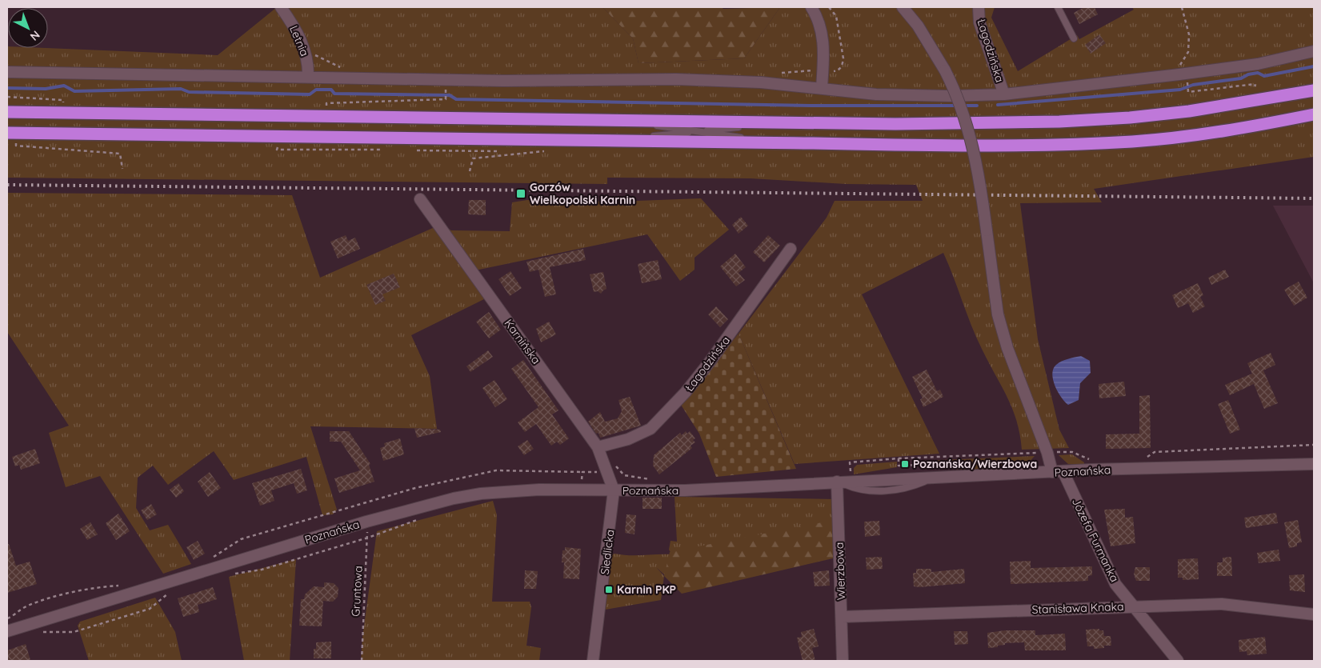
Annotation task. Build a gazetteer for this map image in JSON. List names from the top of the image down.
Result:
{
  "streets": {
    "street": [
      "Letnia",
      "Łagodzińska",
      "Karnińska",
      "Poznańska",
      "Józefa Furmanka",
      "Siedlicka",
      "Wierzbowa",
      "Stanisława Knaka"
    ],
    "path": ["Gruntowa"]
  },
  "crossings": [
    ["Łagodzińska", "Karnińska"],
    ["Karnińska", "Poznańska"],
    ["Karnińska", "Siedlicka"],
    ["Poznańska", "Józefa Furmanka"],
    ["Poznańska", "Siedlicka"],
    ["Poznańska", "Wierzbowa"],
    ["Poznańska", "Gruntowa"],
    ["Józefa Furmanka", "Stanisława Knaka"],
    ["Wierzbowa", "Stanisława Knaka"]
  ],
  "places": {
    "transit": ["Gorzów Wielkopolski Karnin", "Poznańska/Wierzbowa", "Karnin PKP"]
  },
  "north": "bottom right"
}
